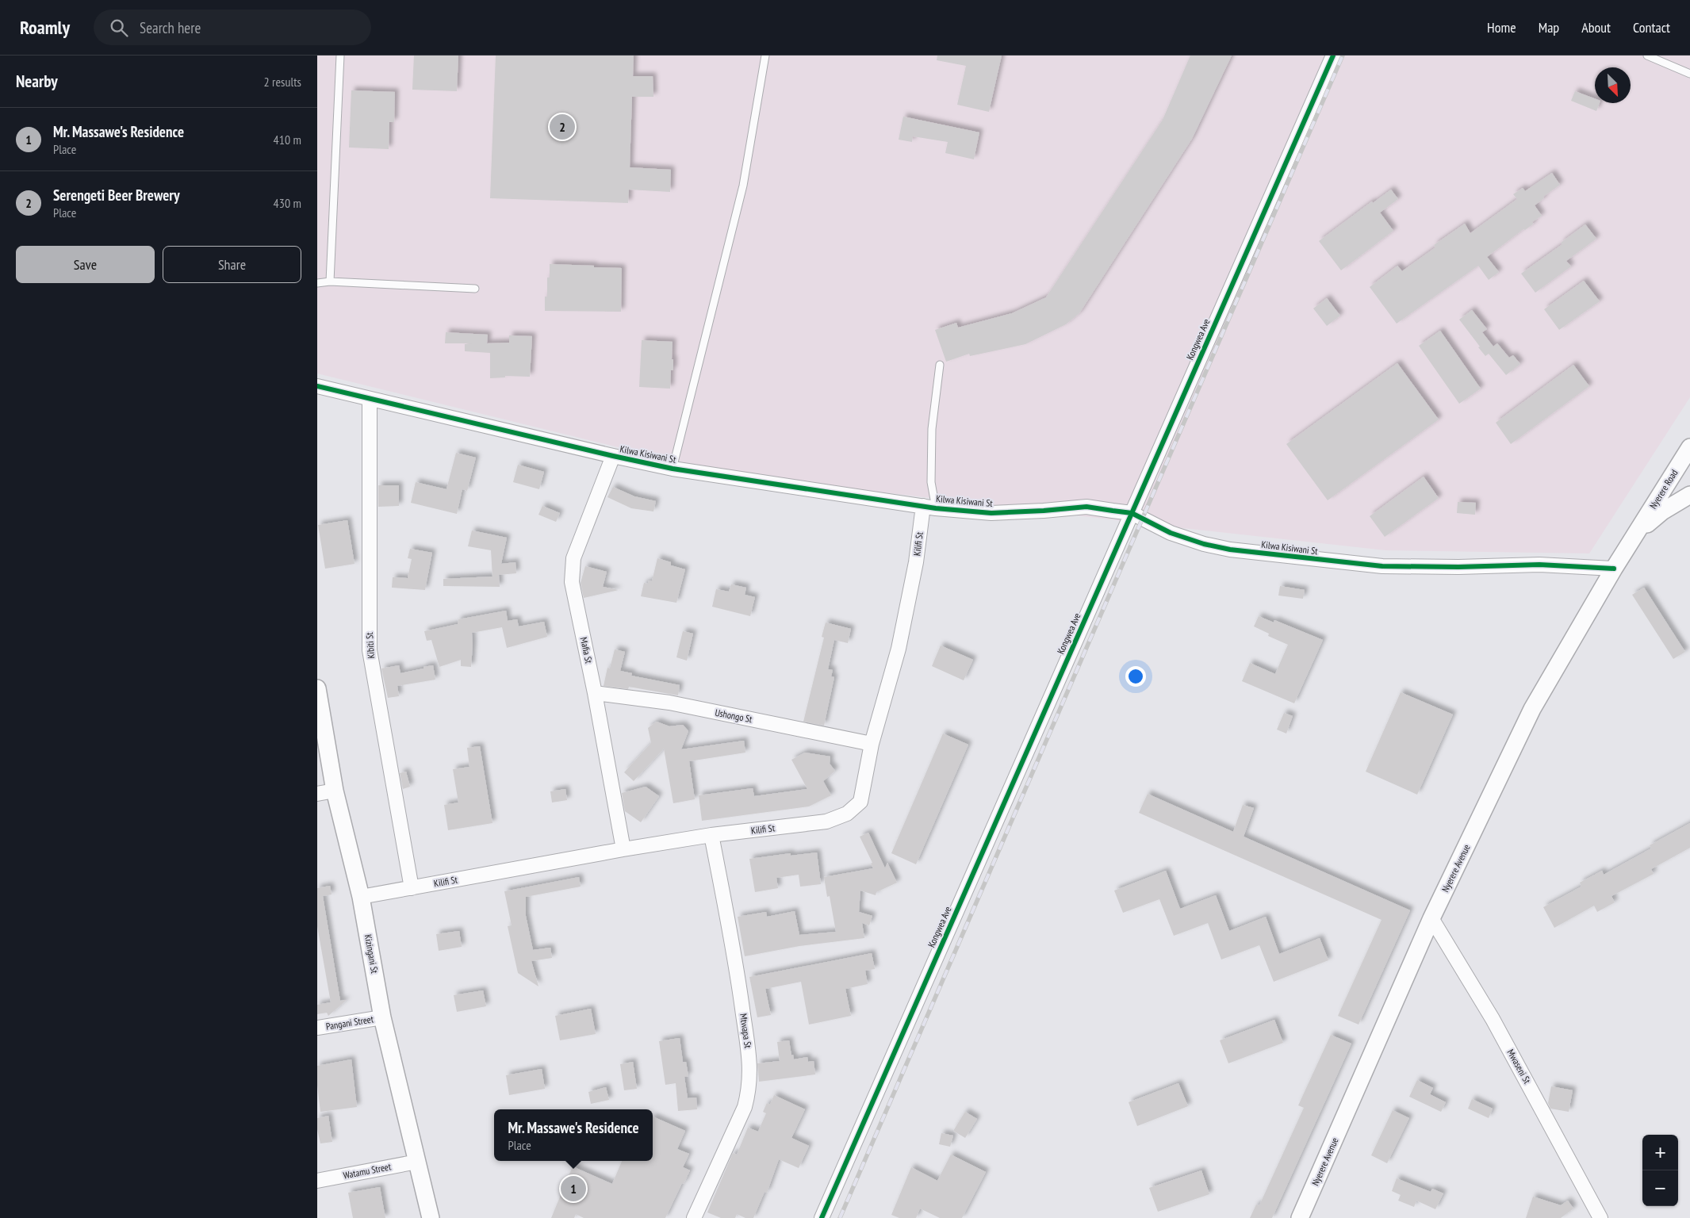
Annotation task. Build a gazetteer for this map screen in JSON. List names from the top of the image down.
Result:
{
  "streets": {
    "street": [
      "Kongwea Ave",
      "Kilwa Kisiwani St",
      "Nyerere Road",
      "Kilifi St",
      "Kibiti St",
      "Mafia St",
      "Ushongo St",
      "Nyerere Avenue",
      "Kizingani St",
      "Pangani Street",
      "Mtwapa St",
      "Mwaseni St",
      "Watamu Street"
    ]
  },
  "crossings": [
    ["Kongwea Ave", "Kilwa Kisiwani St"],
    ["Kilwa Kisiwani St", "Kilifi St"],
    ["Kilwa Kisiwani St", "Kibiti St"],
    ["Kilwa Kisiwani St", "Mafia St"],
    ["Kilwa Kisiwani St", "Nyerere Avenue"],
    ["Nyerere Road", "Nyerere Avenue"],
    ["Kilifi St", "Kibiti St"],
    ["Kilifi St", "Mafia St"],
    ["Kilifi St", "Ushongo St"],
    ["Kilifi St", "Kizingani St"],
    ["Kilifi St", "Mtwapa St"],
    ["Mafia St", "Ushongo St"],
    ["Nyerere Avenue", "Mwaseni St"],
    ["Kizingani St", "Pangani Street"],
    ["Kizingani St", "Watamu Street"]
  ],
  "north": "bottom right",
  "page": {
    "header": "Roamly",
    "search": "Search here",
    "nav": [
      "Home",
      "Map",
      "About",
      "Contact"
    ],
    "heading": ["Nearby", "2 results"],
    "list": [
      {
        "mark": "1",
        "name": "Mr. Massawe's Residence",
        "note": "Place",
        "value": "410 m"
      },
      {
        "mark": "2",
        "name": "Serengeti Beer Brewery",
        "note": "Place",
        "value": "430 m"
      }
    ],
    "pins": ["2", "1"],
    "buttons": ["Save", "Share"],
    "popup": ["Mr. Massawe's Residence", "Place"],
    "map_buttons": ["+", "−"]
  }
}
